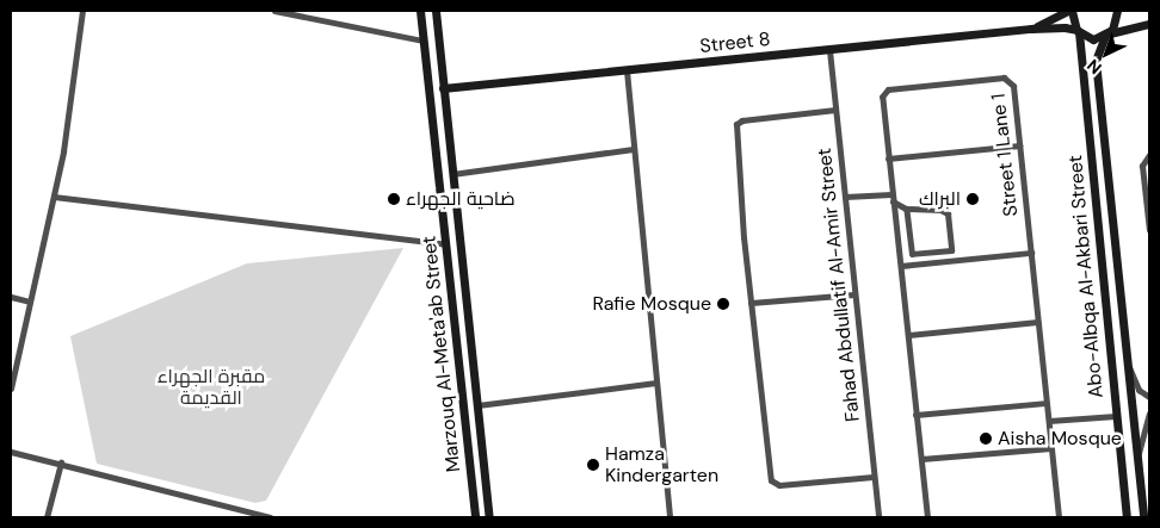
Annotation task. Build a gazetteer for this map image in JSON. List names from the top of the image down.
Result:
{
  "streets": {
    "main road": ["Street 8", "Abo-Albqa Al-Akbari Street", "Marzouq Al-Meta'ab Street"],
    "street": ["Street 1 Lane 1", "Fahad Abdullatif Al-Amir Street"]
  },
  "crossings": [
    ["Street 8", "Abo-Albqa Al-Akbari Street"],
    ["Street 8", "Fahad Abdullatif Al-Amir Street"],
    ["Street 8", "Marzouq Al-Meta'ab Street"]
  ],
  "parks": ["مقبرة الجهراء القديمة"],
  "places": [
    "ضاحية الجهراء",
    "البراك",
    "Rafie Mosque",
    "Aisha Mosque",
    "Hamza Kindergarten"
  ],
  "north": "bottom left"
}
